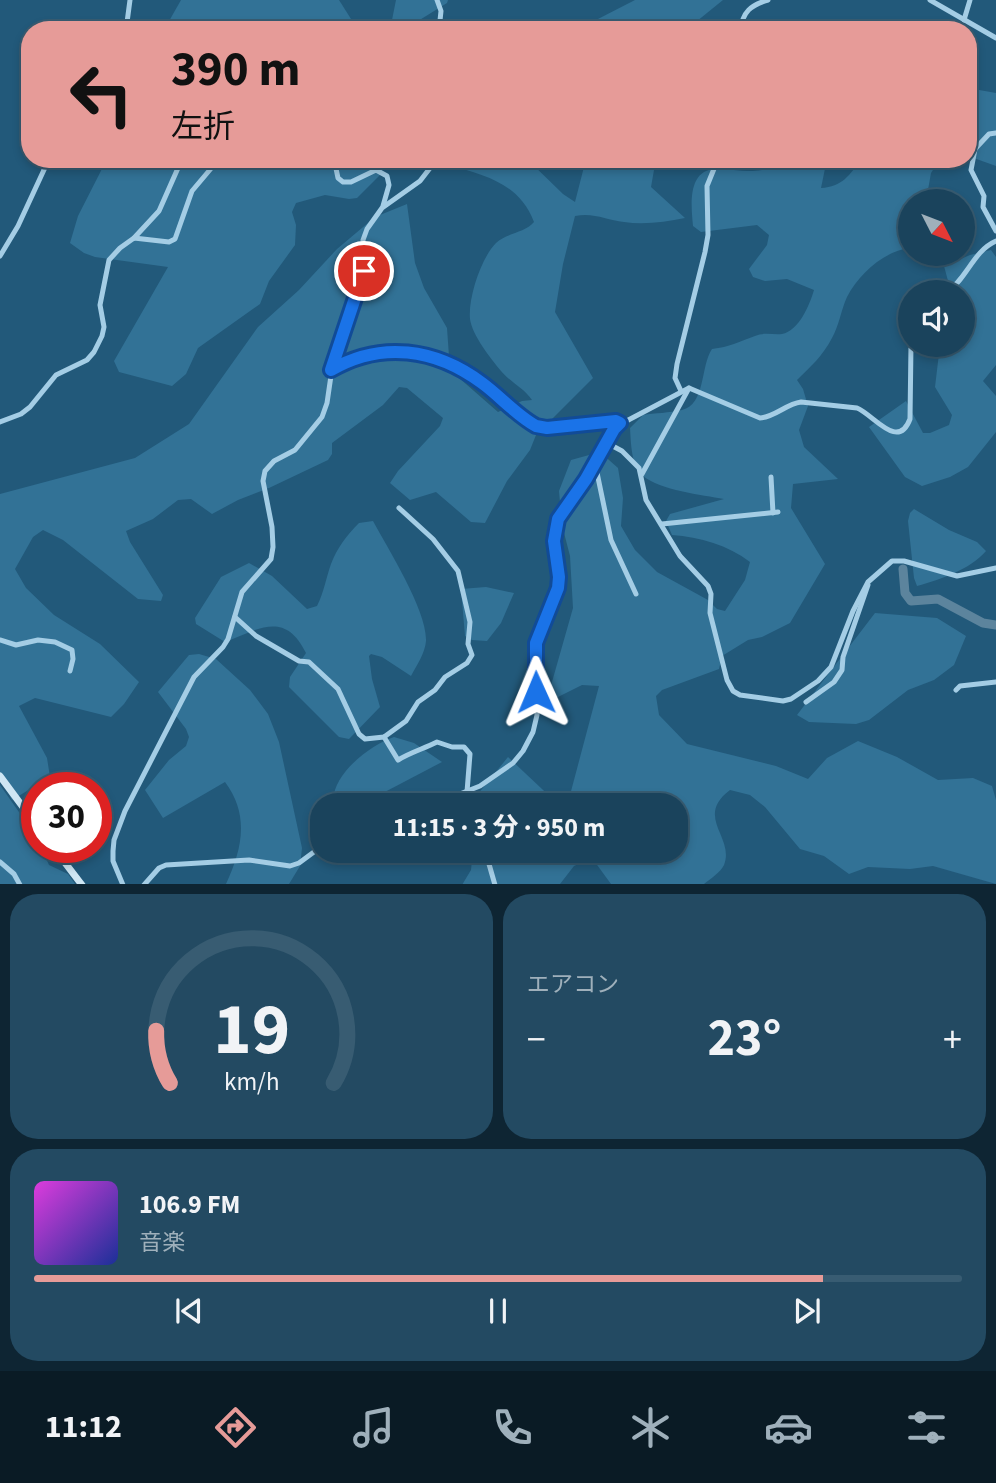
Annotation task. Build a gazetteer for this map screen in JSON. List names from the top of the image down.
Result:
{
  "north": "bottom right",
  "page": {
    "turn": ["390 m", "左折"],
    "limit": "30",
    "trip": "11:15 · 3 分 · 950 m",
    "tile": "エアコン",
    "heat": ["−", "23°", "+"],
    "song": ["106.9 FM", "音楽"],
    "tabs": "11:12",
    "gauge": ["19", "km/h"]
  }
}
